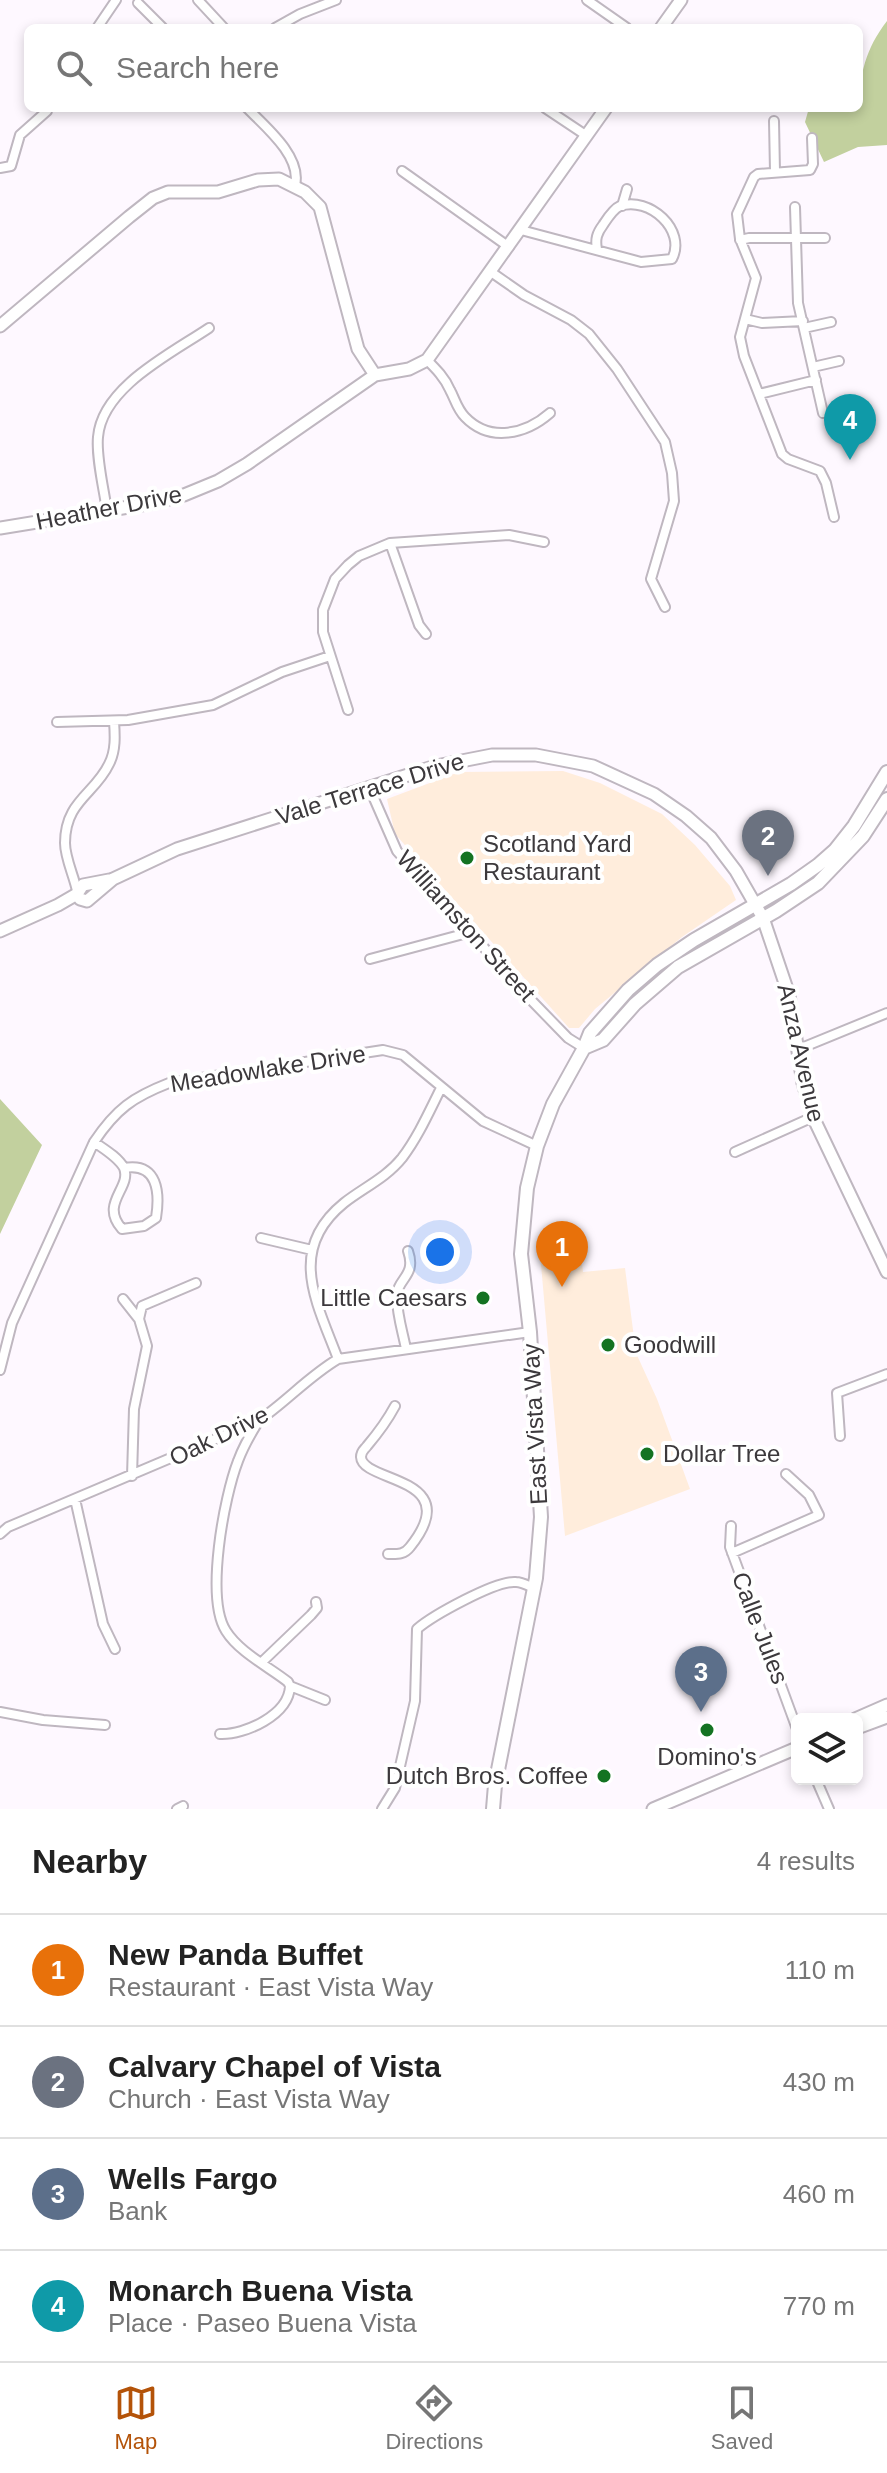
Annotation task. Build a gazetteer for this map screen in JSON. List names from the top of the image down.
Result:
{
  "streets": {
    "main road": ["East Vista Way"],
    "street": [
      "Heather Drive",
      "Vale Terrace Drive",
      "Williamston Street",
      "Anza Avenue",
      "Meadowlake Drive",
      "Oak Drive",
      "Calle Jules"
    ]
  },
  "crossings": [
    ["Vale Terrace Drive", "Williamston Street"],
    ["Vale Terrace Drive", "Anza Avenue"],
    ["Vale Terrace Drive", "East Vista Way"],
    ["Williamston Street", "East Vista Way"],
    ["Anza Avenue", "East Vista Way"],
    ["Meadowlake Drive", "East Vista Way"],
    ["East Vista Way", "Oak Drive"]
  ],
  "places": [
    "Scotland Yard Restaurant",
    "Little Caesars",
    "Goodwill",
    "Dollar Tree",
    "Domino's",
    "Dutch Bros. Coffee"
  ],
  "page": {
    "search": "Search here",
    "pins": [
      "4",
      "2",
      "1",
      "3"
    ],
    "heading": ["Nearby", "4 results"],
    "list": [
      {
        "mark": "1",
        "name": "New Panda Buffet",
        "note": "Restaurant · East Vista Way",
        "value": "110 m"
      },
      {
        "mark": "2",
        "name": "Calvary Chapel of Vista",
        "note": "Church · East Vista Way",
        "value": "430 m"
      },
      {
        "mark": "3",
        "name": "Wells Fargo",
        "note": "Bank",
        "value": "460 m"
      },
      {
        "mark": "4",
        "name": "Monarch Buena Vista",
        "note": "Place · Paseo Buena Vista",
        "value": "770 m"
      }
    ],
    "nav": ["Map", "Directions", "Saved"]
  }
}
